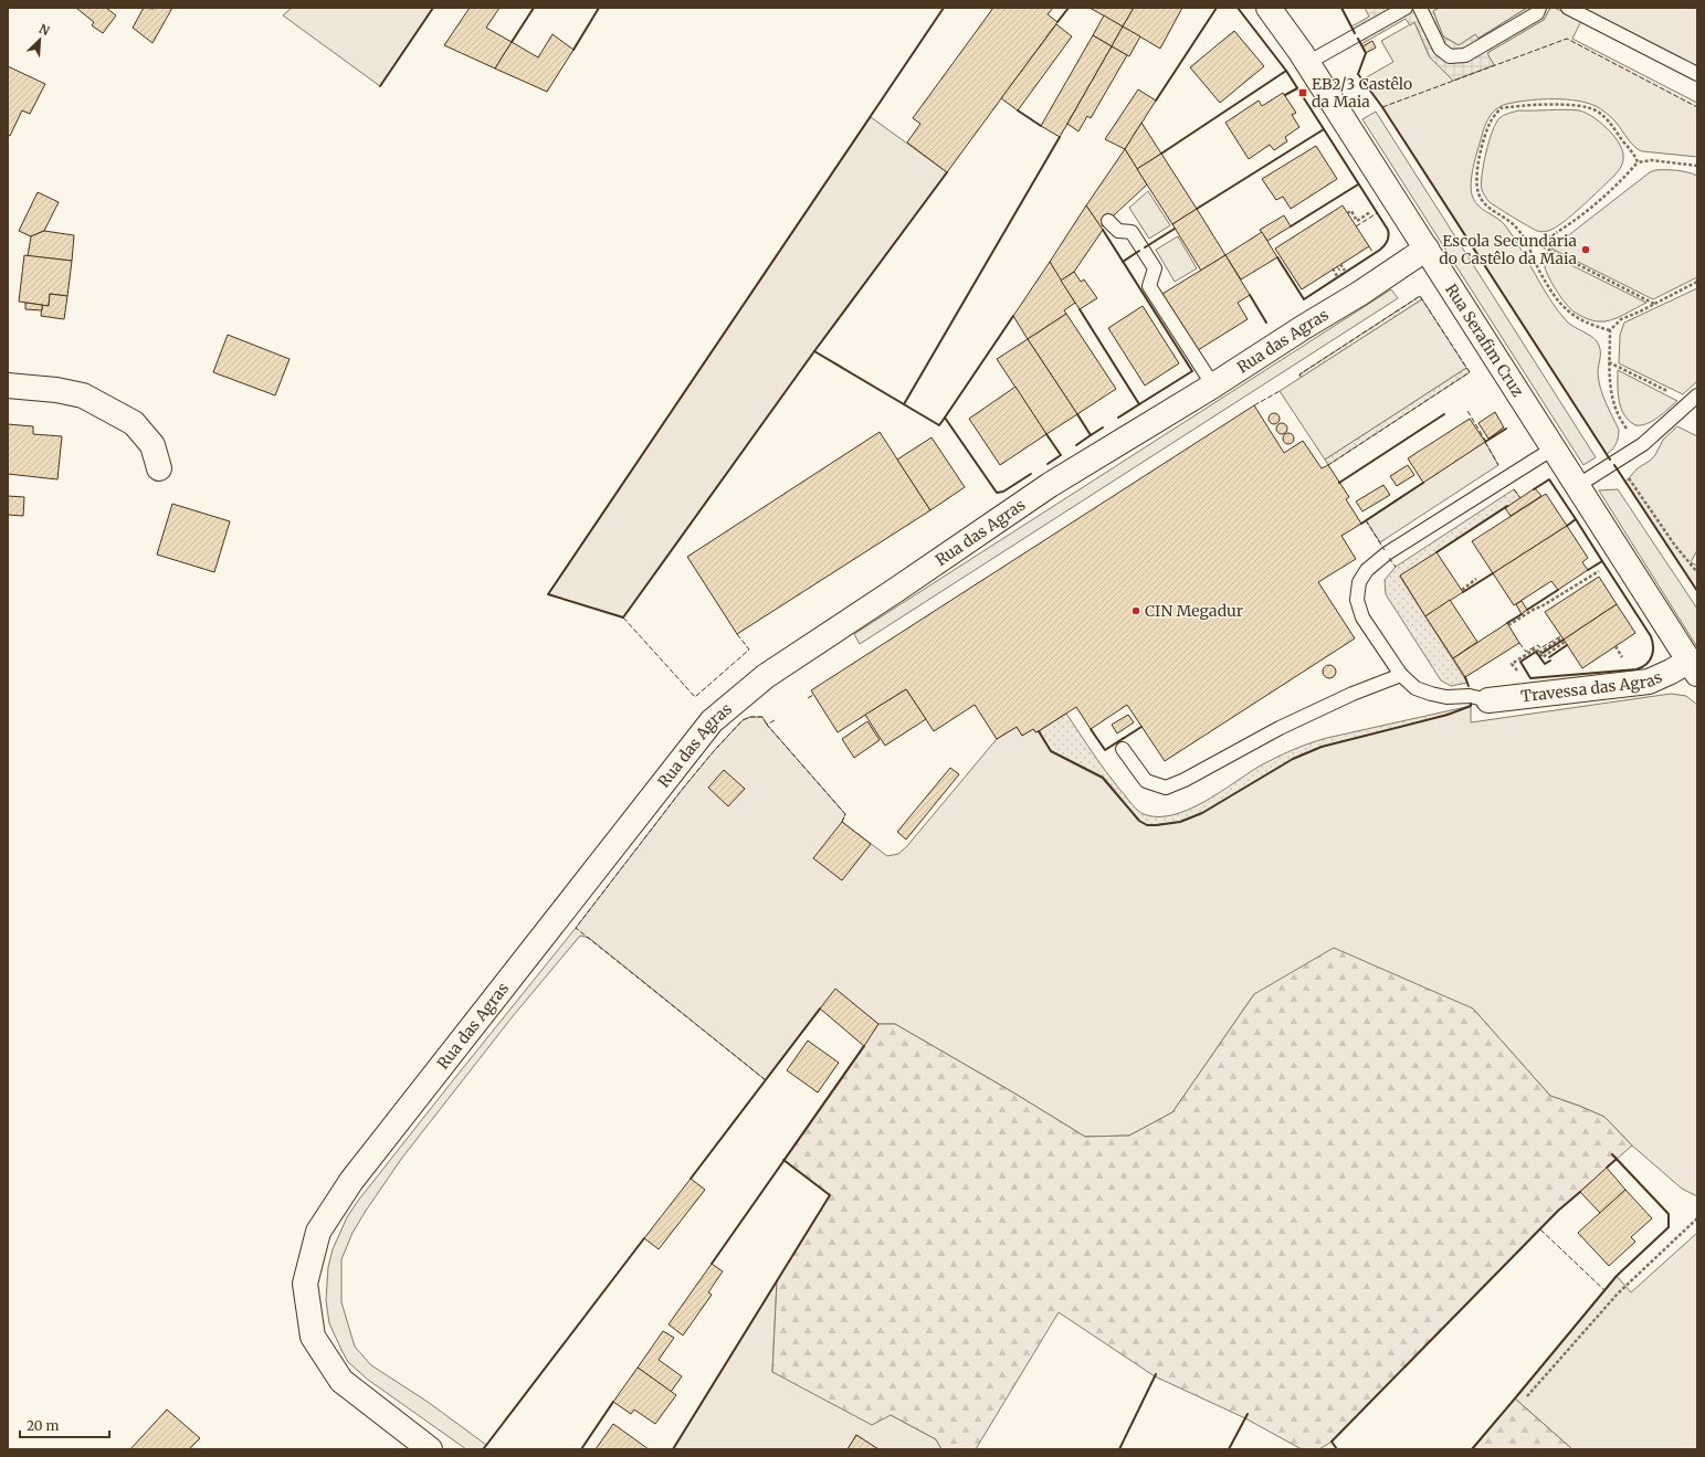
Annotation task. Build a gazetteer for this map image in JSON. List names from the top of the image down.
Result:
{
  "streets": {
    "street": ["Rua Serafim Cruz", "Rua das Agras", "Travessa das Agras"]
  },
  "crossings": [
    ["Rua Serafim Cruz", "Rua das Agras"],
    ["Rua Serafim Cruz", "Travessa das Agras"]
  ],
  "places": {
    "transit": ["EB2/3 Castêlo da Maia"],
    "other": ["Escola Secundária do Castêlo da Maia", "CIN Megadur"]
  },
  "scale_bar": "20 m",
  "north": "top right"
}
